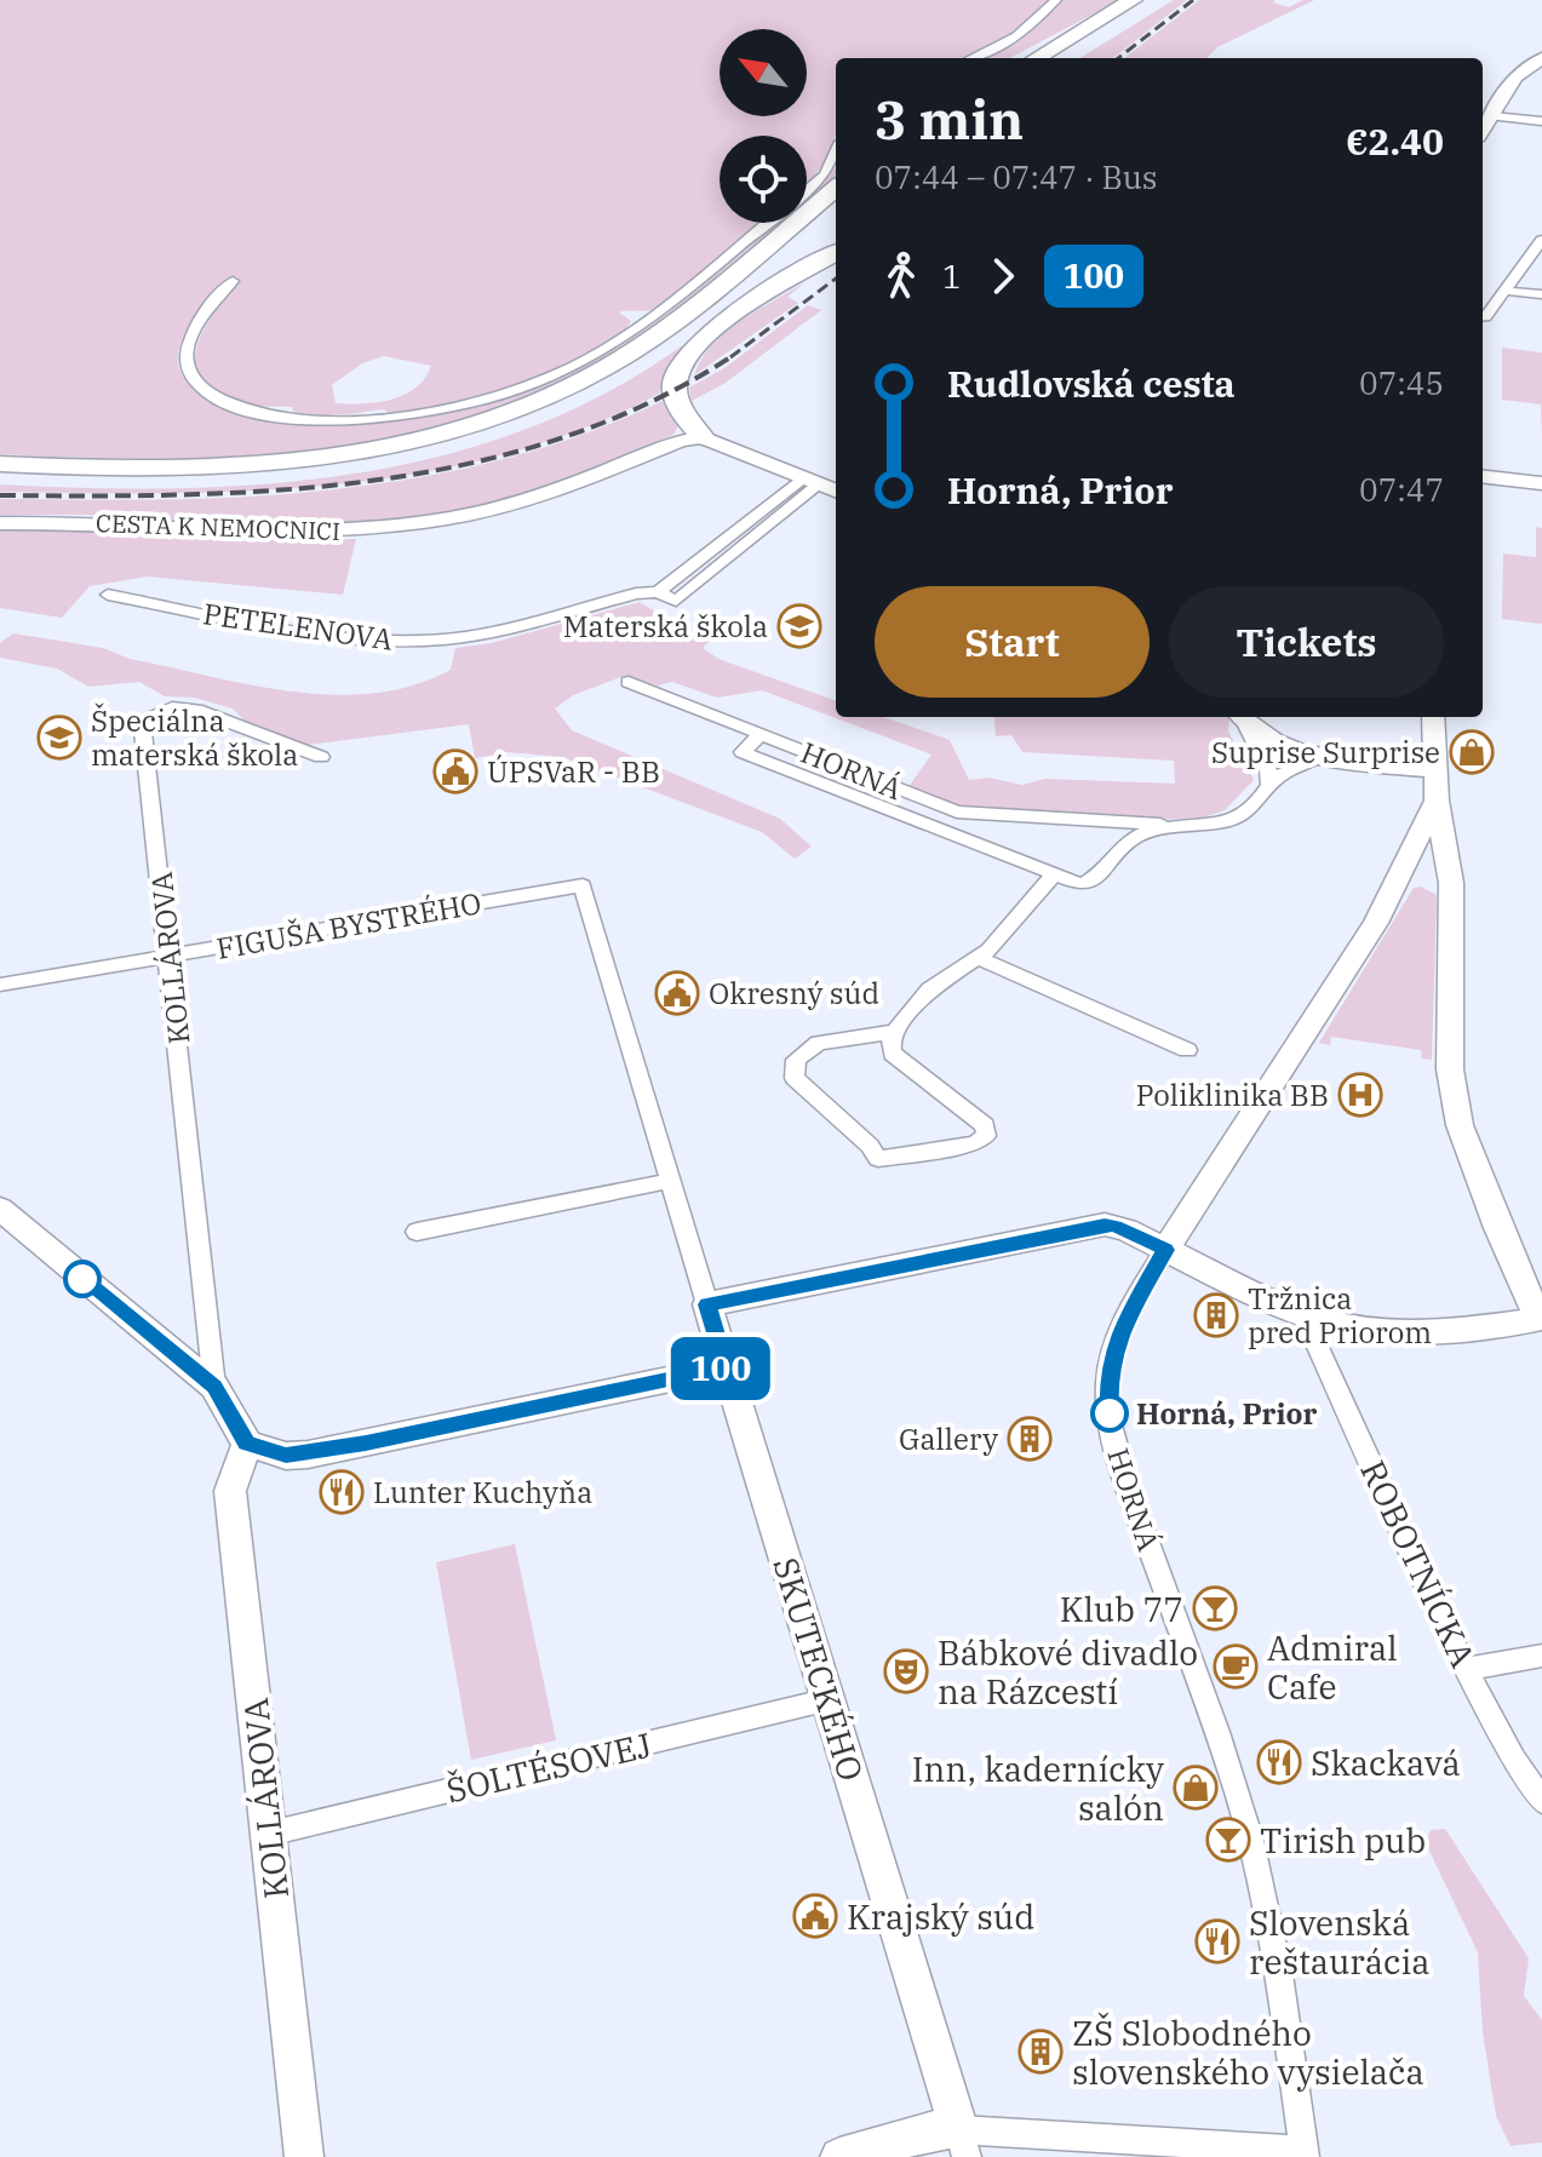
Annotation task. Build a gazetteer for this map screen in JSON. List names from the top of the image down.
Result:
{
  "streets": {
    "street": [
      "CESTA K NEMOCNICI",
      "PETELENOVA",
      "HORNÁ",
      "FIGUŠA BYSTRÉHO",
      "KOLLÁROVA",
      "ROBOTNÍCKA",
      "SKUTECKÉHO",
      "ŠOLTÉSOVEJ"
    ]
  },
  "crossings": [
    ["FIGUŠA BYSTRÉHO", "KOLLÁROVA"],
    ["FIGUŠA BYSTRÉHO", "SKUTECKÉHO"],
    ["KOLLÁROVA", "ŠOLTÉSOVEJ"],
    ["SKUTECKÉHO", "ŠOLTÉSOVEJ"]
  ],
  "places": {
    "school or university": ["Materská škola", "Špeciálna materská škola"],
    "shop": ["Suprise Surprise", "Inn, kadernícky salón"],
    "public building": ["ÚPSVaR - BB", "Okresný súd", "Krajský súd"],
    "hospital": ["Poliklinika BB"],
    "building": ["Tržnica pred Priorom", "Gallery", "ZŠ Slobodného slovenského vysielača"],
    "other": ["Horná, Prior"],
    "restaurant": ["Lunter Kuchyňa", "Skackavá", "Slovenská reštaurácia"],
    "bar": ["Klub 77", "Tirish pub"],
    "cafe": ["Admiral Cafe"],
    "theatre": ["Bábkové divadlo na Rázcestí"]
  },
  "lines": ["bus line 100"],
  "north": "top left",
  "page": {
    "on_map": "100",
    "heading": ["3 min", "07:44 – 07:47 · Bus", "€2.40"],
    "legs": ["1", "100"],
    "list": [
      {
        "name": "Rudlovská cesta",
        "value": "07:45"
      },
      {
        "name": "Horná, Prior",
        "value": "07:47"
      }
    ],
    "buttons": ["Start", "Tickets"]
  }
}
